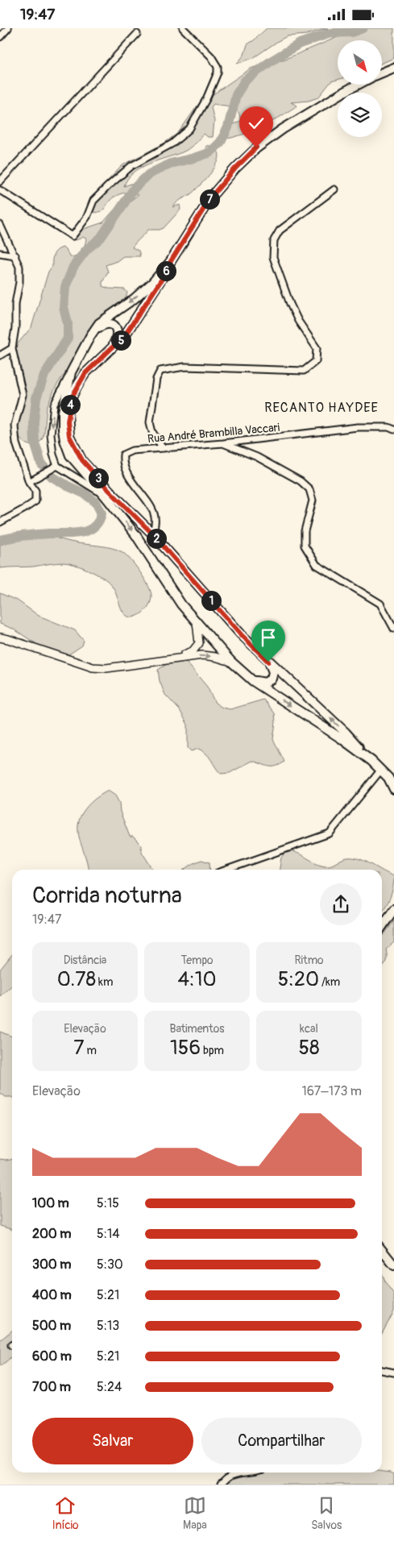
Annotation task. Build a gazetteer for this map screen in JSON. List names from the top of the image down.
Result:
{
  "streets": {
    "street": ["Rua André Brambilla Vaccari"]
  },
  "districts": ["RECANTO HAYDEE"],
  "north": "bottom right",
  "page": {
    "status": "19:47",
    "pins": [
      "7",
      "6",
      "5",
      "4",
      "3",
      "2",
      "1"
    ],
    "heading": ["Corrida noturna", "19:47"],
    "stats": [
      ["Distância", "0.78 km"],
      ["Tempo", "4:10"],
      ["Ritmo", "5:20 /km"],
      ["Elevação", "7 m"],
      ["Batimentos", "156 bpm"],
      ["kcal", "58"]
    ],
    "chart": ["Elevação", "167–173 m"],
    "list": [
      {
        "name": "100 m",
        "note": "5:15"
      },
      {
        "name": "200 m",
        "note": "5:14"
      },
      {
        "name": "300 m",
        "note": "5:30"
      },
      {
        "name": "400 m",
        "note": "5:21"
      },
      {
        "name": "500 m",
        "note": "5:13"
      },
      {
        "name": "600 m",
        "note": "5:21"
      },
      {
        "name": "700 m",
        "note": "5:24"
      }
    ],
    "buttons": ["Salvar", "Compartilhar"],
    "tabs": ["Início", "Mapa", "Salvos"]
  }
}
